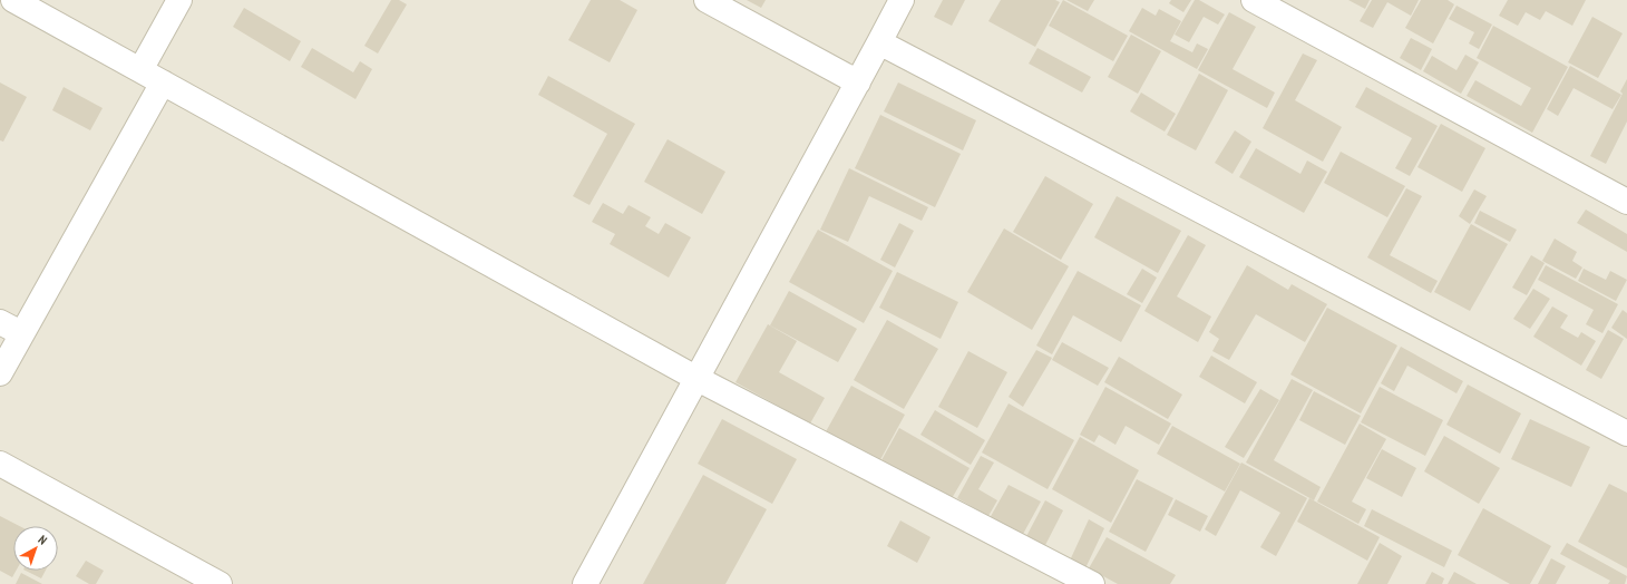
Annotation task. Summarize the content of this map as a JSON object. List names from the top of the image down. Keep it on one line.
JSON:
{"north":"top right"}
